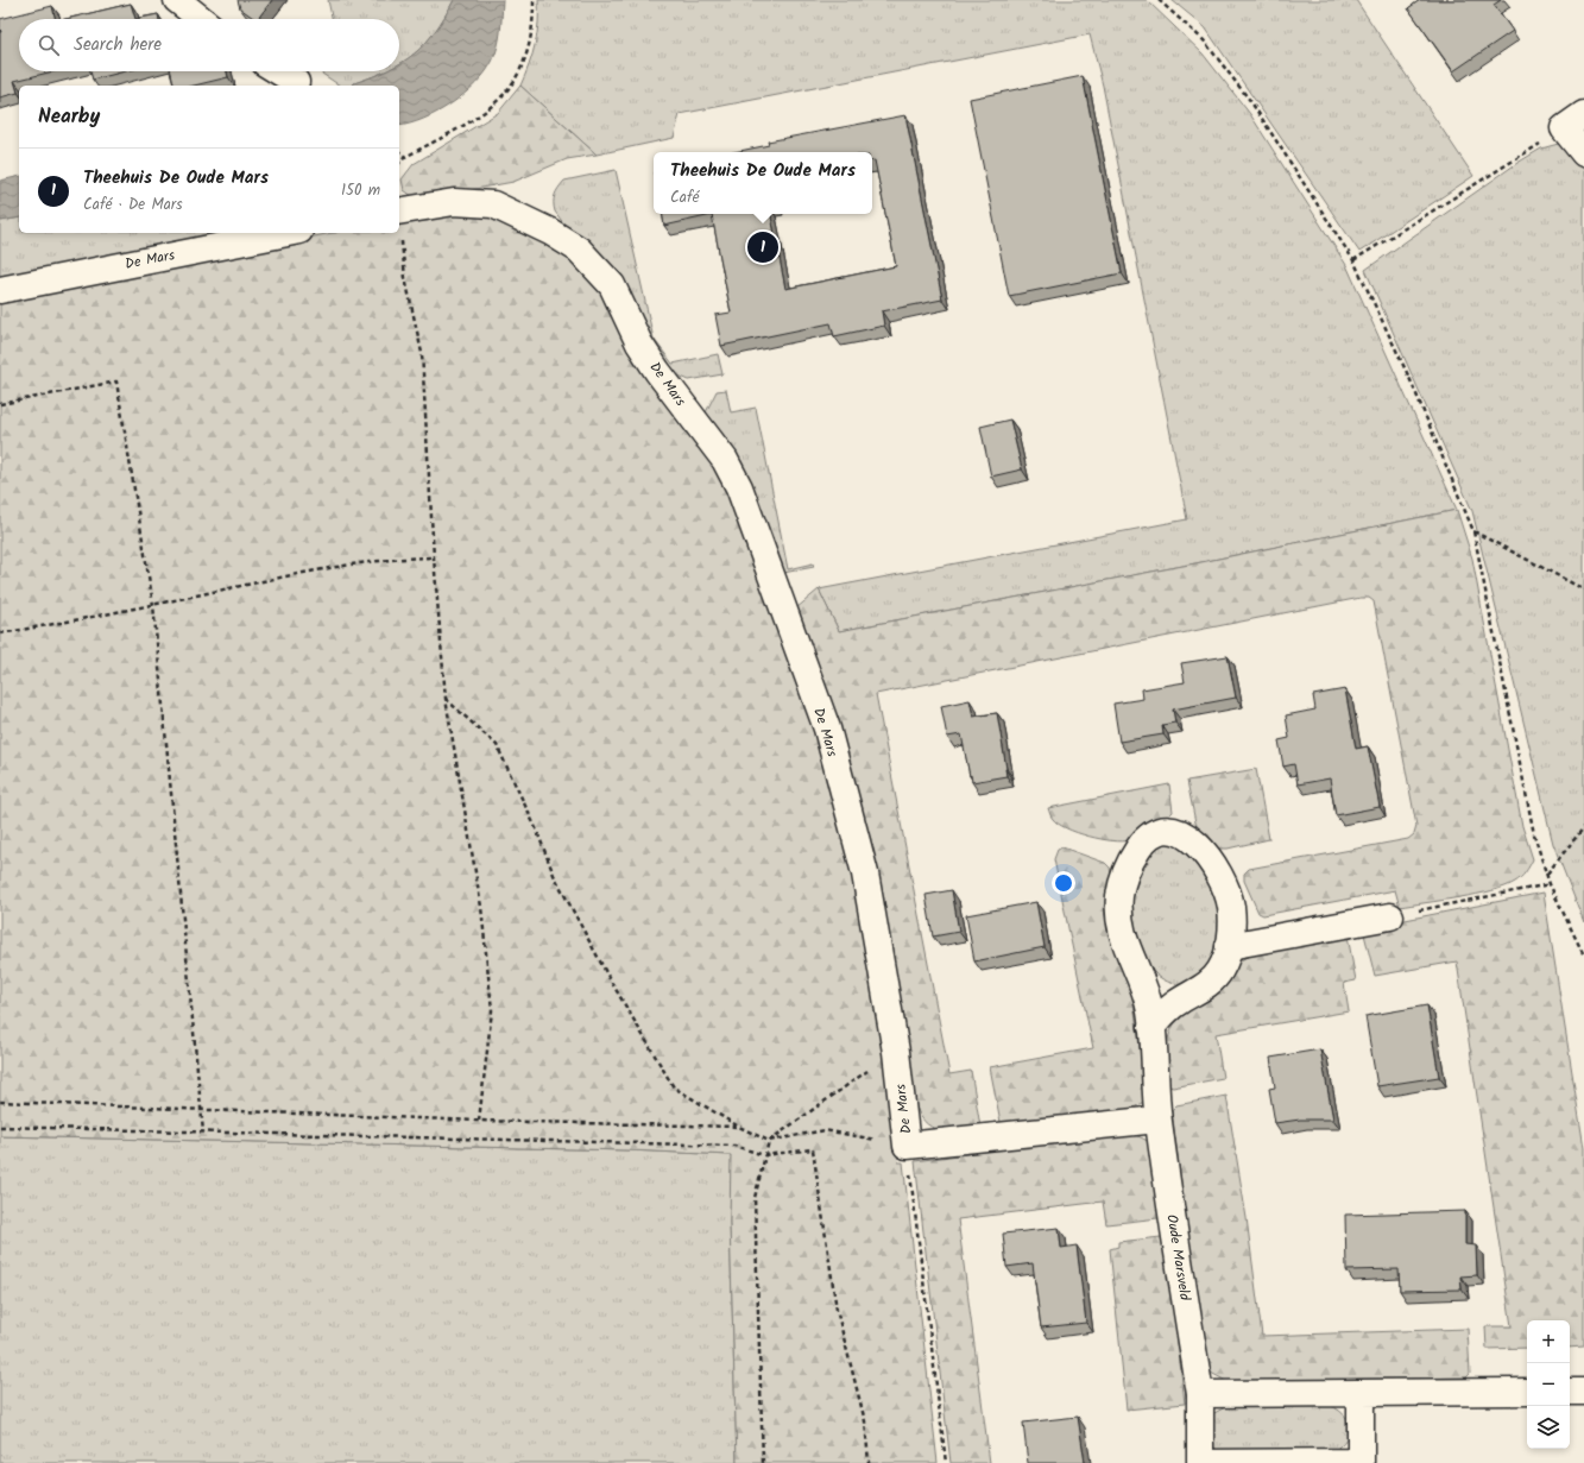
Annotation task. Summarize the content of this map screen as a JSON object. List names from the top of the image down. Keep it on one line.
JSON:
{"streets":{"street":["De Mars","Oude Marsveld"]},"page":{"search":"Search here","heading":"Nearby","list":[{"mark":"1","name":"Theehuis De Oude Mars","note":"Café · De Mars","value":"150 m"}],"popup":["Theehuis De Oude Mars","Café"],"pins":"1","map_buttons":["+","−"]}}
